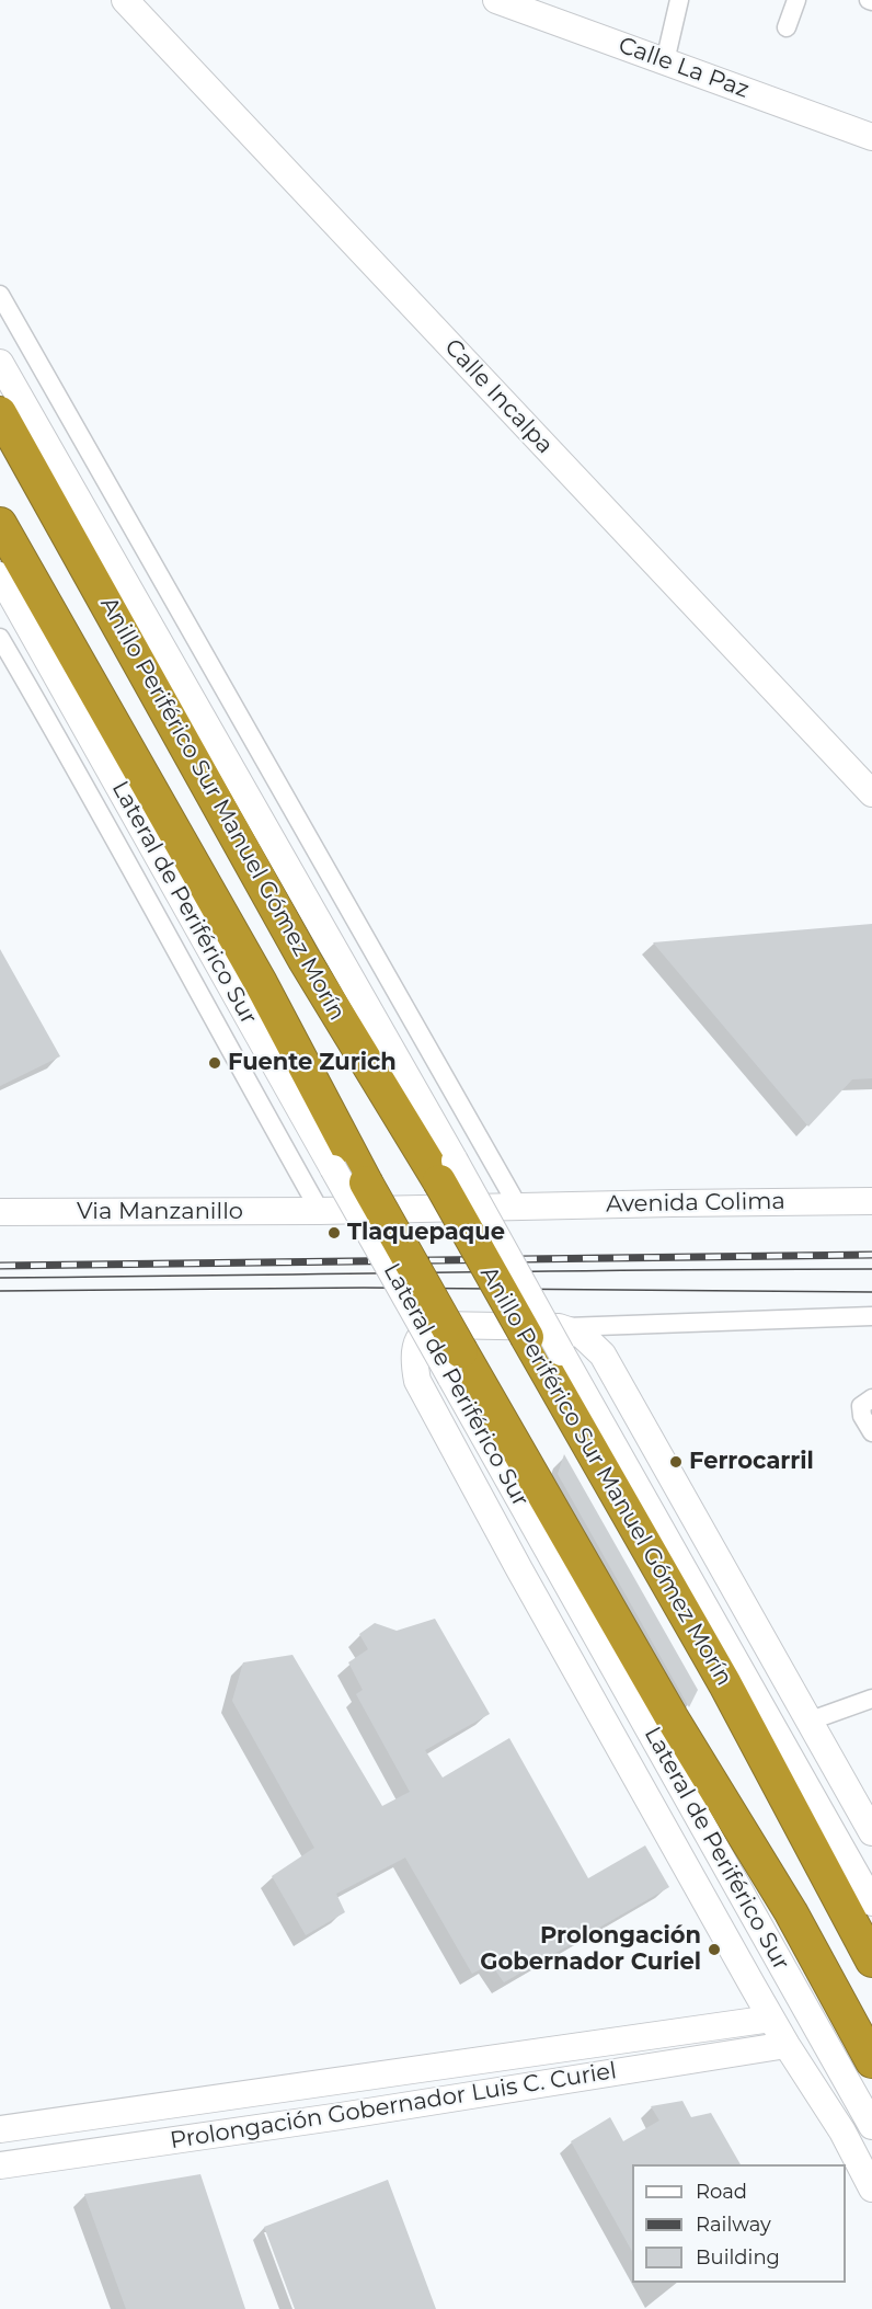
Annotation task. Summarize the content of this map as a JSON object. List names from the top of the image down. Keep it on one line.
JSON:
{"streets":{"highway":["Anillo Periférico Sur Manuel Gómez Morín"],"street":["Calle La Paz","Calle Incalpa","Lateral de Periférico Sur","Avenida Colima","Via Manzanillo","Prolongación Gobernador Luis C. Curiel"]},"crossings":[["Avenida Colima","Via Manzanillo"]],"places":["Fuente Zurich","Tlaquepaque","Ferrocarril","Prolongación Gobernador Curiel"],"legend":["Road","Railway","Building"]}
